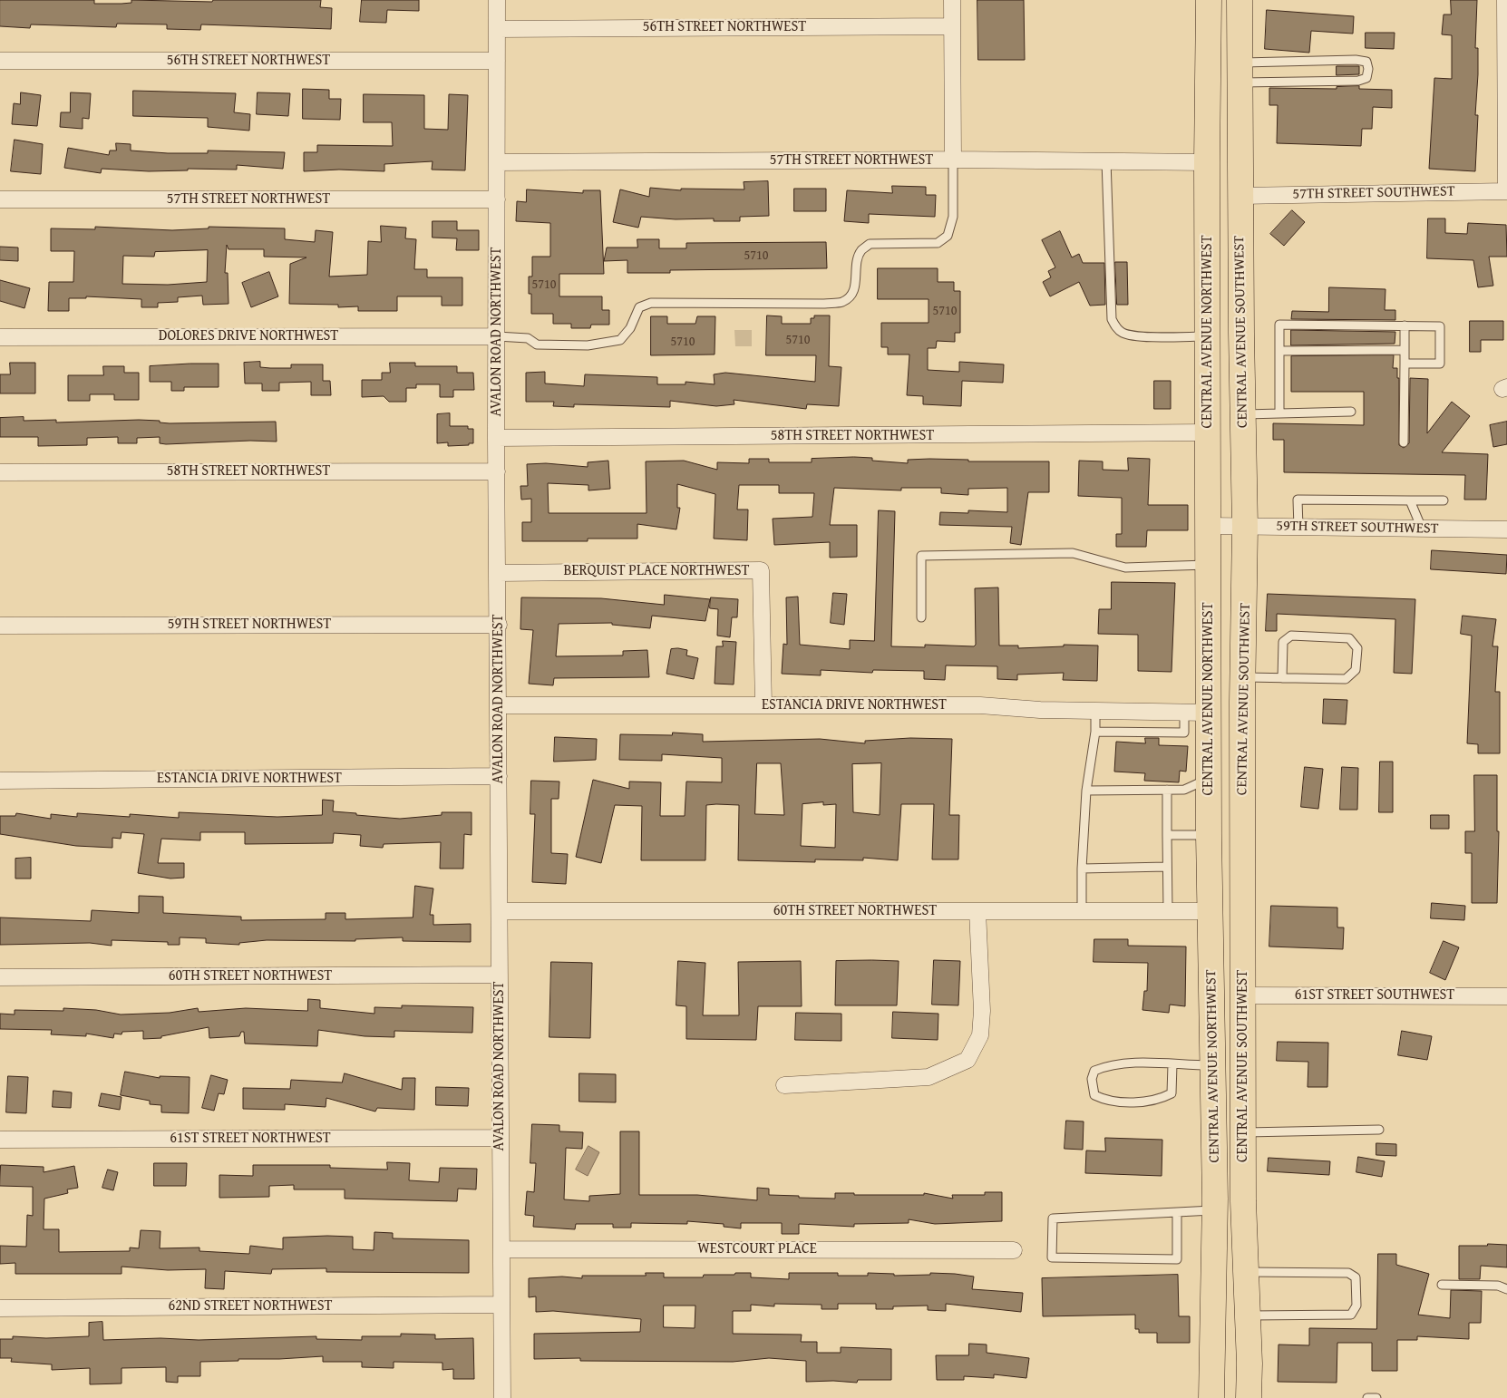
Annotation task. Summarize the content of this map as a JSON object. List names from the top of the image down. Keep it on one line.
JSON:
{"streets":{"main road":["CENTRAL AVENUE NORTHWEST","CENTRAL AVENUE SOUTHWEST"],"street":["56TH STREET NORTHWEST","57TH STREET NORTHWEST","57TH STREET SOUTHWEST","AVALON ROAD NORTHWEST","DOLORES DRIVE NORTHWEST","58TH STREET NORTHWEST","59TH STREET SOUTHWEST","BERQUIST PLACE NORTHWEST","59TH STREET NORTHWEST","ESTANCIA DRIVE NORTHWEST","60TH STREET NORTHWEST","61ST STREET SOUTHWEST","61ST STREET NORTHWEST","WESTCOURT PLACE","62ND STREET NORTHWEST"]},"crossings":[["56TH STREET NORTHWEST","AVALON ROAD NORTHWEST"],["57TH STREET NORTHWEST","AVALON ROAD NORTHWEST"],["57TH STREET NORTHWEST","CENTRAL AVENUE NORTHWEST"],["57TH STREET SOUTHWEST","CENTRAL AVENUE SOUTHWEST"],["AVALON ROAD NORTHWEST","DOLORES DRIVE NORTHWEST"],["AVALON ROAD NORTHWEST","58TH STREET NORTHWEST"],["AVALON ROAD NORTHWEST","BERQUIST PLACE NORTHWEST"],["AVALON ROAD NORTHWEST","59TH STREET NORTHWEST"],["AVALON ROAD NORTHWEST","ESTANCIA DRIVE NORTHWEST"],["AVALON ROAD NORTHWEST","60TH STREET NORTHWEST"],["AVALON ROAD NORTHWEST","61ST STREET NORTHWEST"],["AVALON ROAD NORTHWEST","WESTCOURT PLACE"],["AVALON ROAD NORTHWEST","62ND STREET NORTHWEST"],["CENTRAL AVENUE NORTHWEST","58TH STREET NORTHWEST"],["CENTRAL AVENUE NORTHWEST","59TH STREET SOUTHWEST"],["CENTRAL AVENUE NORTHWEST","ESTANCIA DRIVE NORTHWEST"],["CENTRAL AVENUE NORTHWEST","60TH STREET NORTHWEST"],["CENTRAL AVENUE SOUTHWEST","59TH STREET SOUTHWEST"],["CENTRAL AVENUE SOUTHWEST","61ST STREET SOUTHWEST"],["BERQUIST PLACE NORTHWEST","ESTANCIA DRIVE NORTHWEST"]],"house_numbers":["5710","5710","5710","5710","5710"]}
